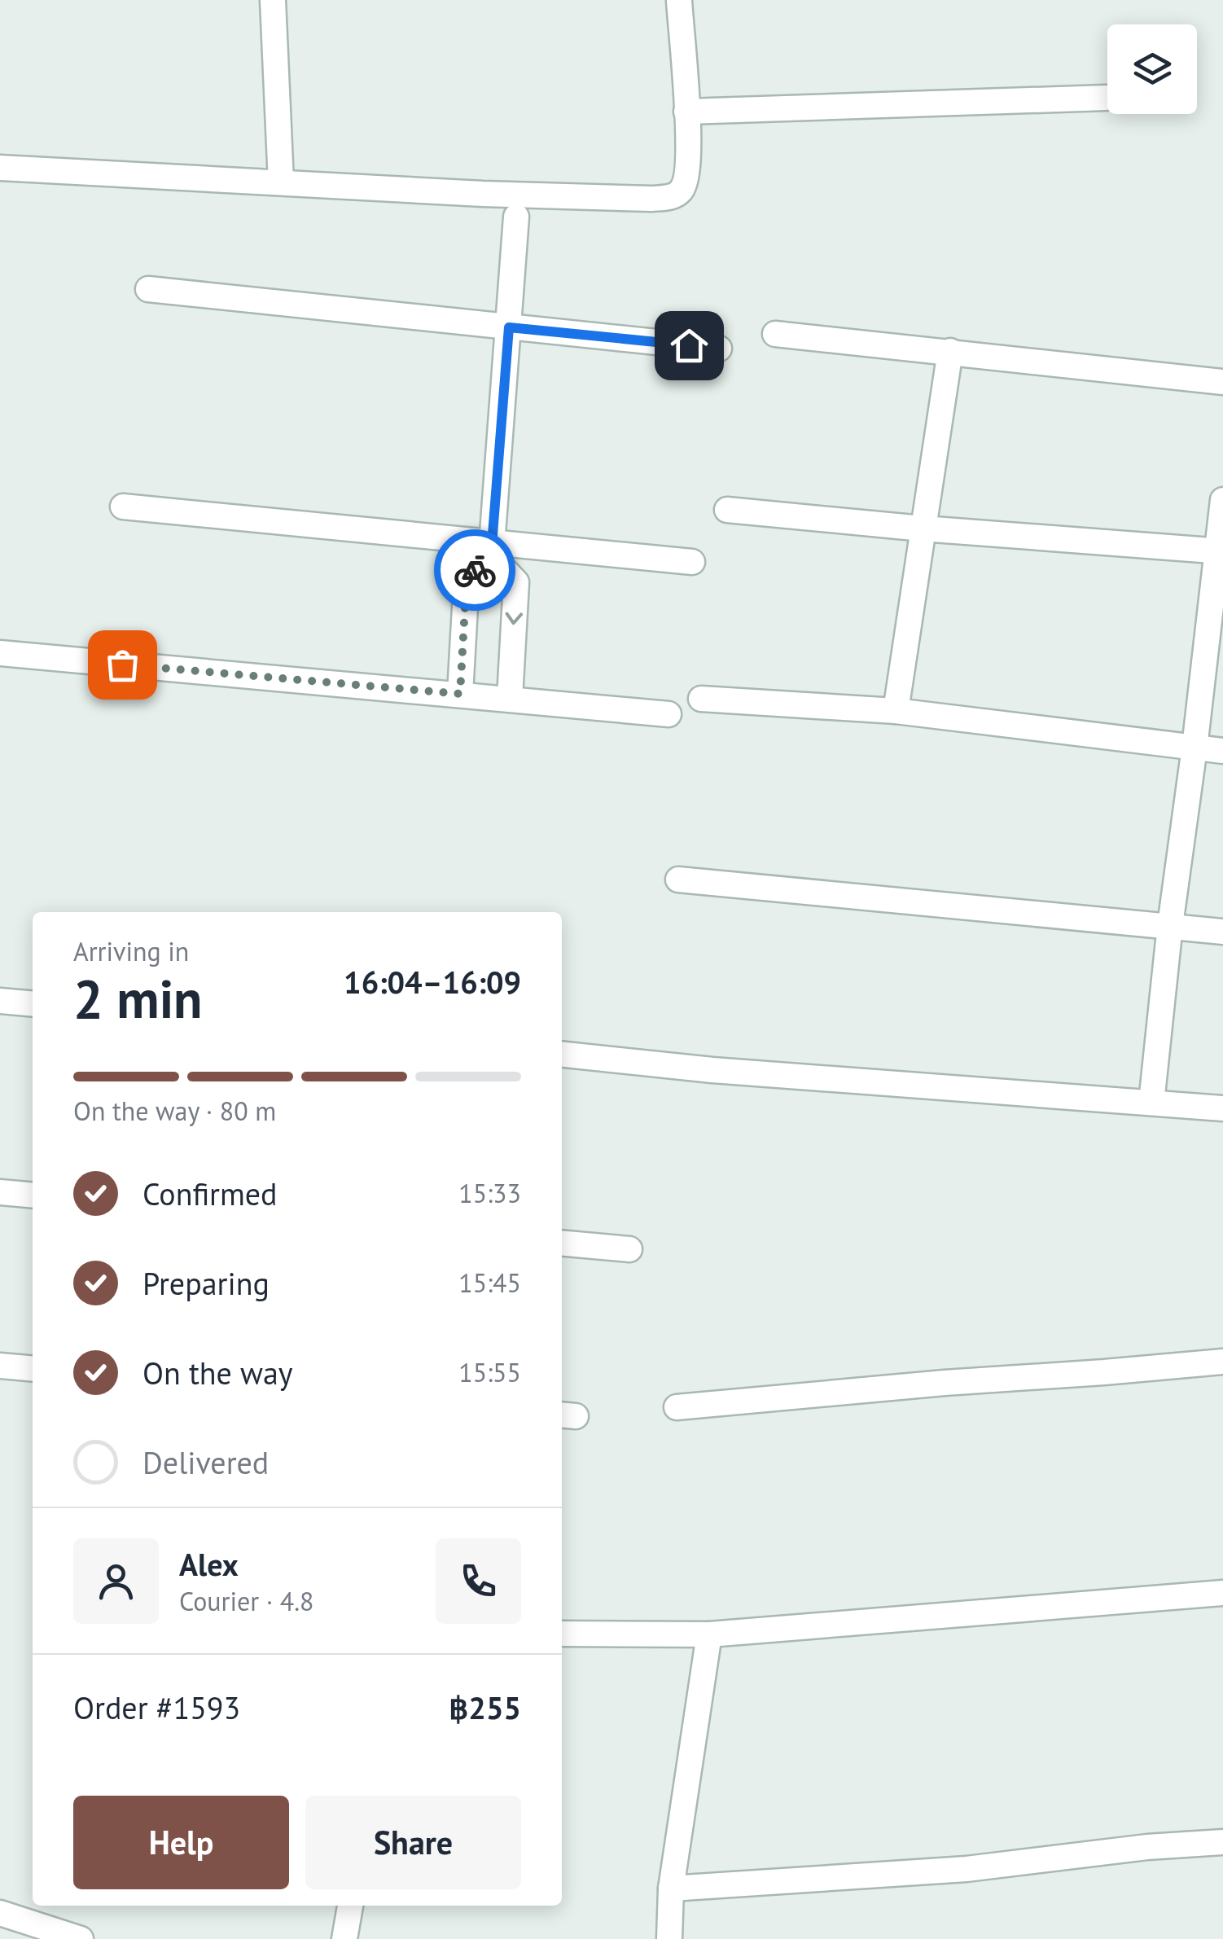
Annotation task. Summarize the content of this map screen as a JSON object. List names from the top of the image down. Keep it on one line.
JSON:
{"page":{"heading":["2 min","Arriving in","16:04–16:09"],"panel":["Alex","Courier · 4.8","Order #1593","฿255"],"bar":"On the way · 80 m","list":[["Confirmed","15:33"],["Preparing","15:45"],["On the way","15:55"],"Delivered"],"buttons":["Help","Share"]}}
